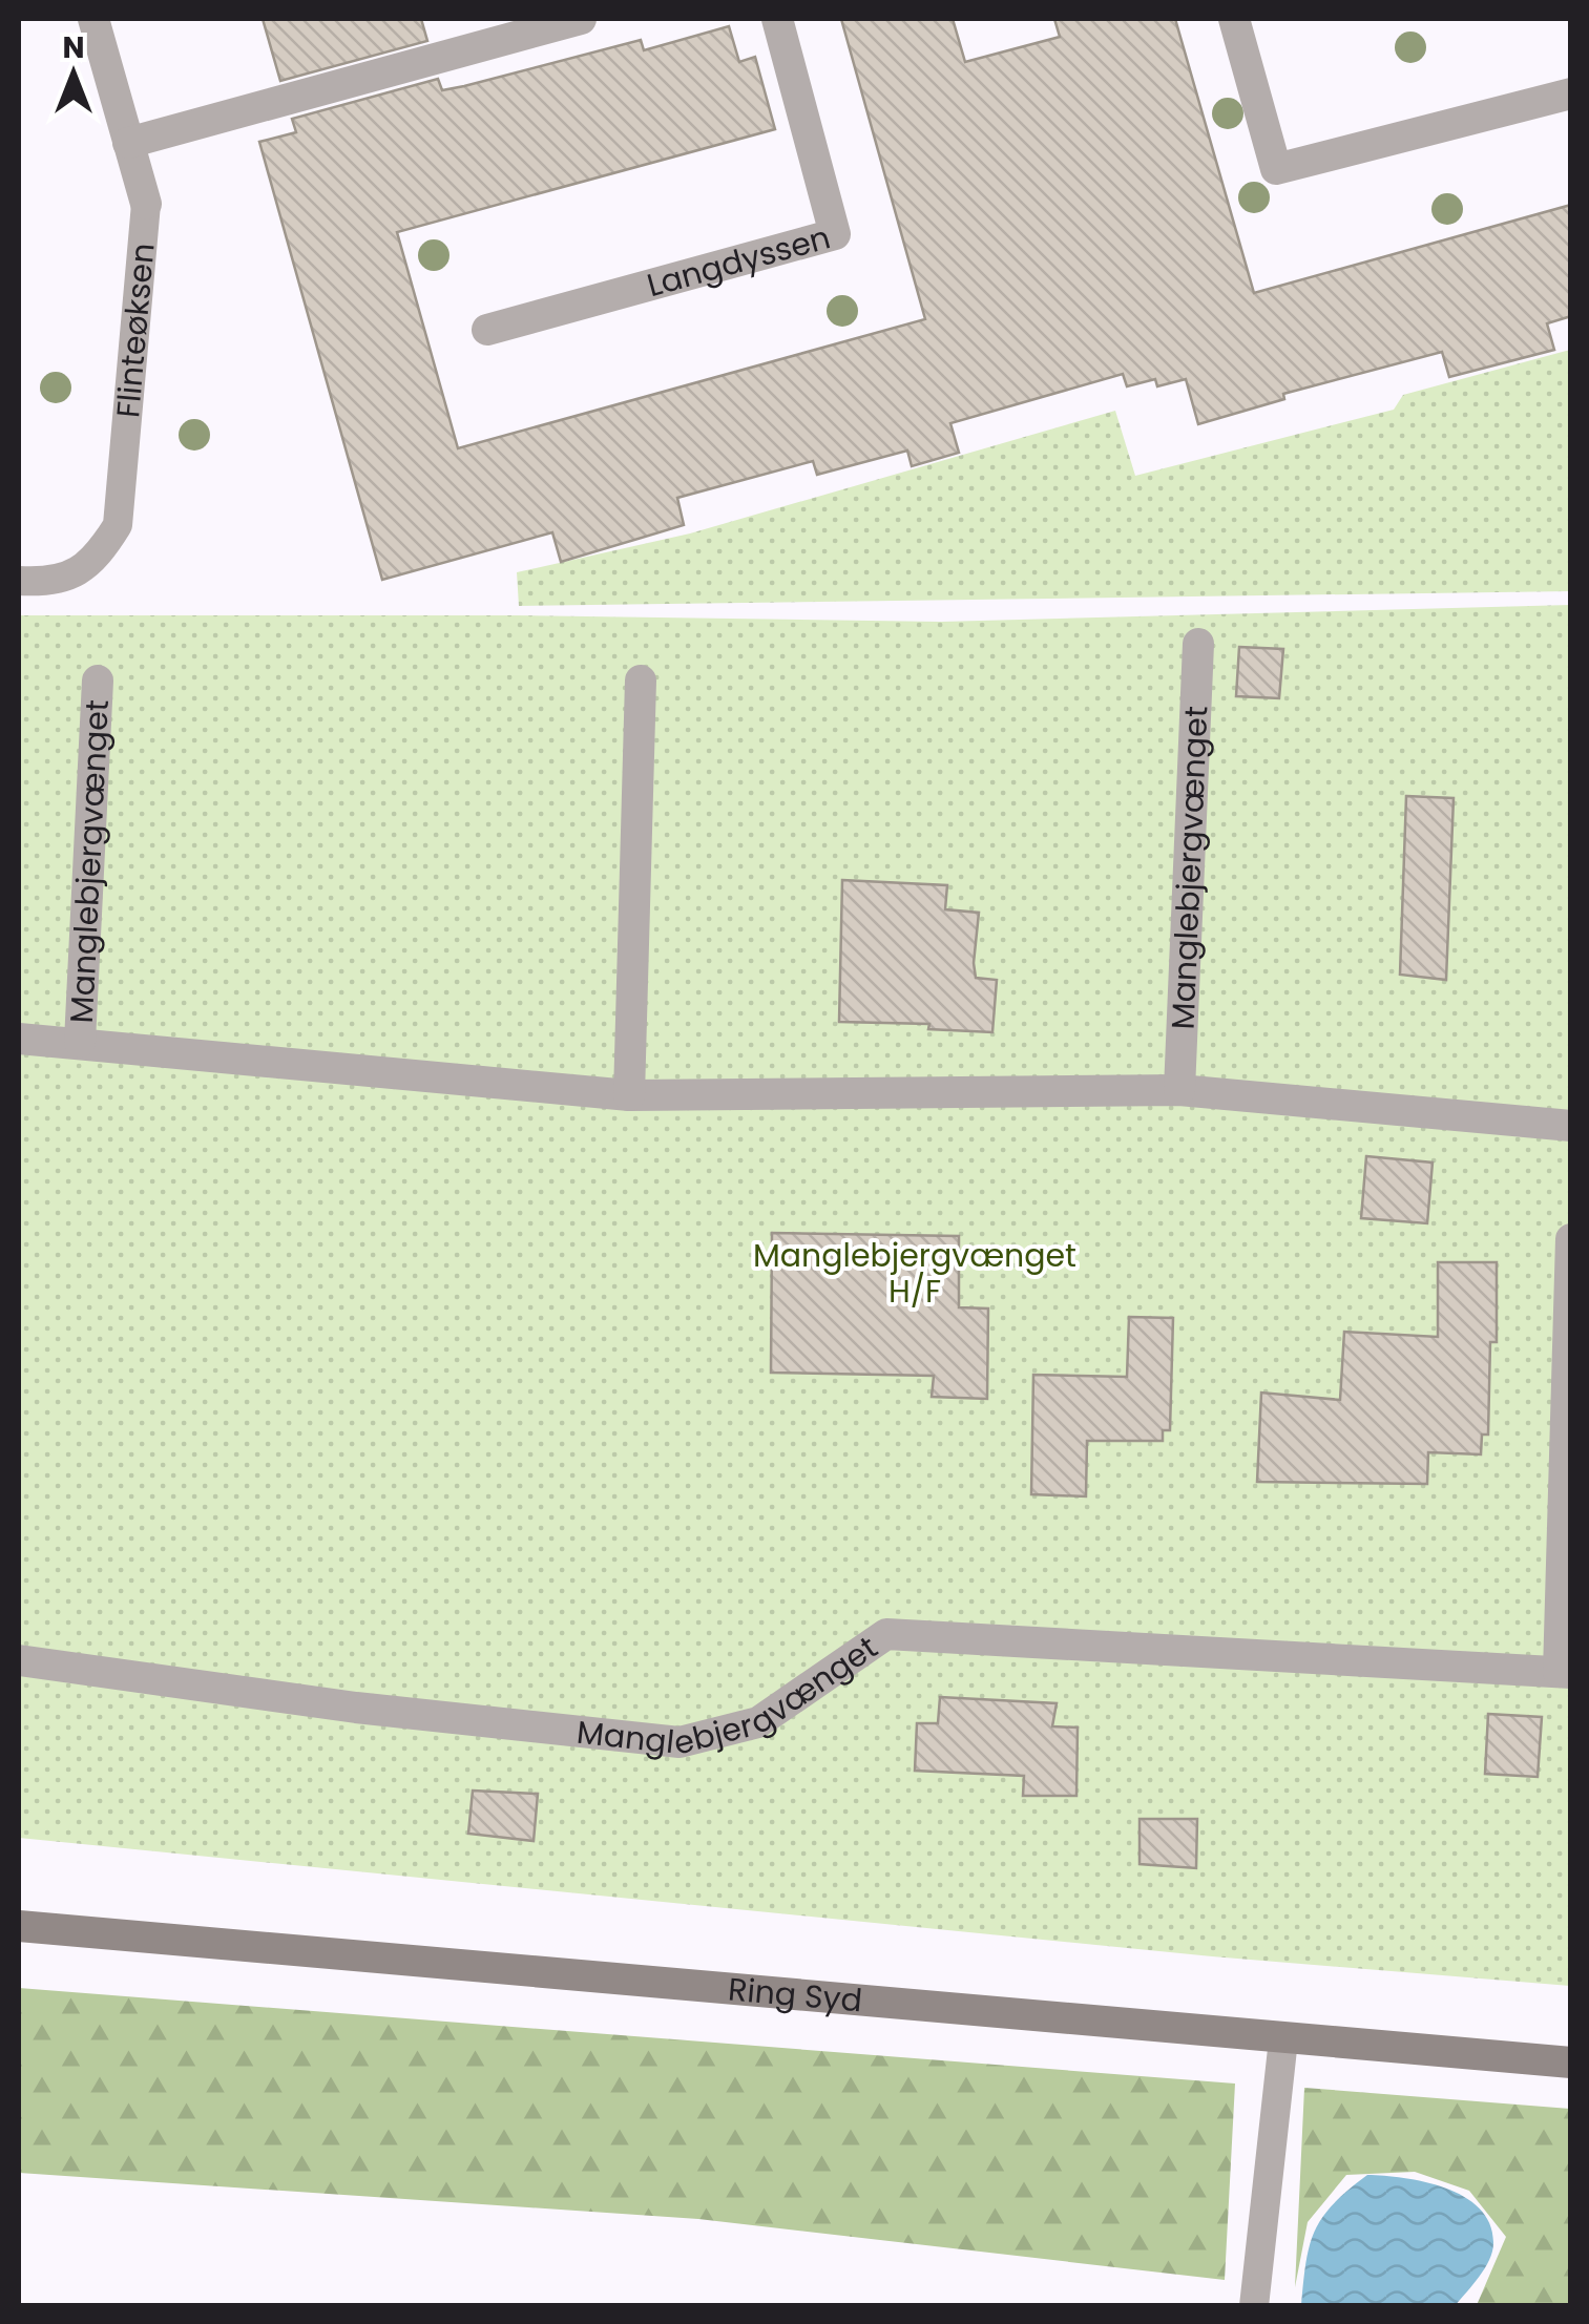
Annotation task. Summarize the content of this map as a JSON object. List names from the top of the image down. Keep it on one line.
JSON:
{"streets":{"main road":["Ring Syd"],"street":["Langdyssen","Flinteøksen","Manglebjergvænget"]},"parks":["Manglebjergvænget H/F"],"north":"top"}
